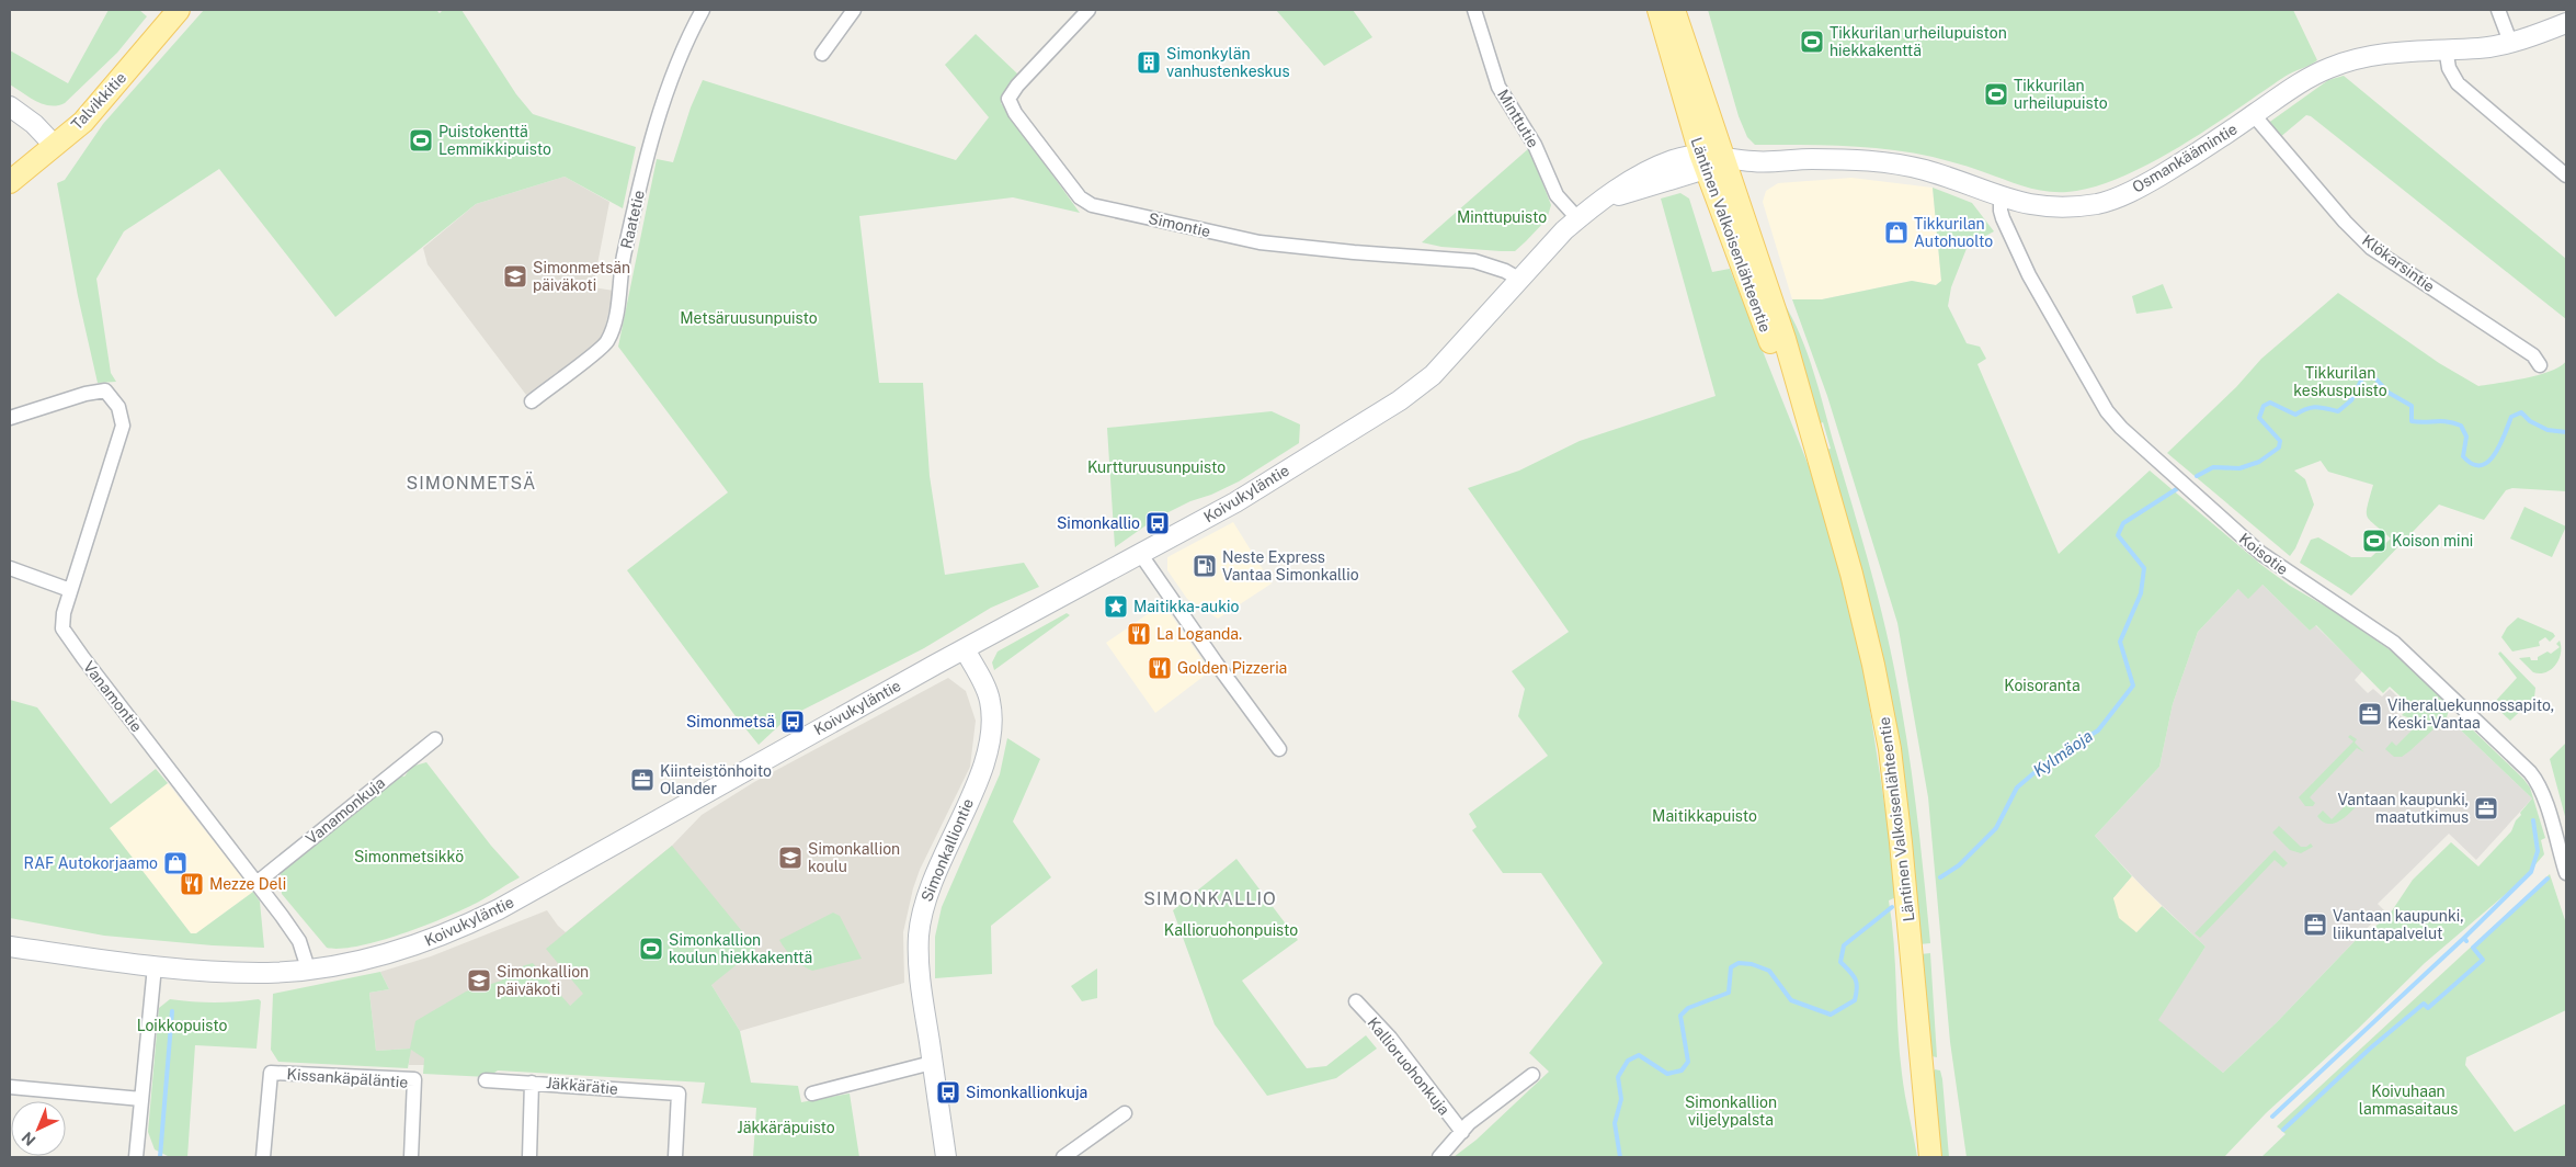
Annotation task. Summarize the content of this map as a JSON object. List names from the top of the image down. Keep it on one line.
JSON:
{"streets":{"main road":["Talvikkitie","Osmankäämintie","Läntinen Valkoisenlähteentie","Koivukyläntie","Simonkalliontie"],"street":["Minttutie","Raatetie","Simontie","Klökarsintie","Koisotie","Vanamontie","Vanamonkuja","Kallioruohonkuja","Kissankäpäläntie","Jäkkärätie"]},"crossings":[["Minttutie","Koivukyläntie"],["Osmankäämintie","Läntinen Valkoisenlähteentie"],["Osmankäämintie","Klökarsintie"],["Osmankäämintie","Koivukyläntie"],["Osmankäämintie","Koisotie"],["Simontie","Koivukyläntie"],["Läntinen Valkoisenlähteentie","Koivukyläntie"],["Koivukyläntie","Vanamontie"],["Koivukyläntie","Simonkalliontie"],["Vanamontie","Vanamonkuja"]],"districts":["SIMONMETSÄ","SIMONKALLIO"],"water":["Kylmäoja"],"parks":["Minttupuisto","Metsäruusunpuisto","Tikkurilan keskuspuisto","Kurtturuusunpuisto","Koisoranta","Maitikkapuisto","Simonmetsikkö","Kallioruohonpuisto","Loikkopuisto","Koivuhaan lammasaitaus","Simonkallion viljelypalsta","Jäkkäräpuisto"],"places":{"sports":["Tikkurilan urheilupuiston hiekkakenttä","Tikkurilan urheilupuisto","Puistokenttä Lemmikkipuisto","Koison mini","Simonkallion koulun hiekkakenttä"],"building":["Simonkylän vanhustenkeskus"],"shop":["Tikkurilan Autohuolto","RAF Autokorjaamo"],"school or university":["Simonmetsän päiväkoti","Simonkallion koulu","Simonkallion päiväkoti"],"bus stop":["Simonkallio","Simonmetsä","Simonkallionkuja"],"fuel station":["Neste Express Vantaa Simonkallio"],"place":["Maitikka-aukio"],"restaurant":["La Loganda.","Golden Pizzeria","Mezze Deli"],"office":["Viheraluekunnossapito, Keski-Vantaa","Kiinteistönhoito Olander","Vantaan kaupunki, maatutkimus","Vantaan kaupunki, liikuntapalvelut"]},"north":"bottom left"}
